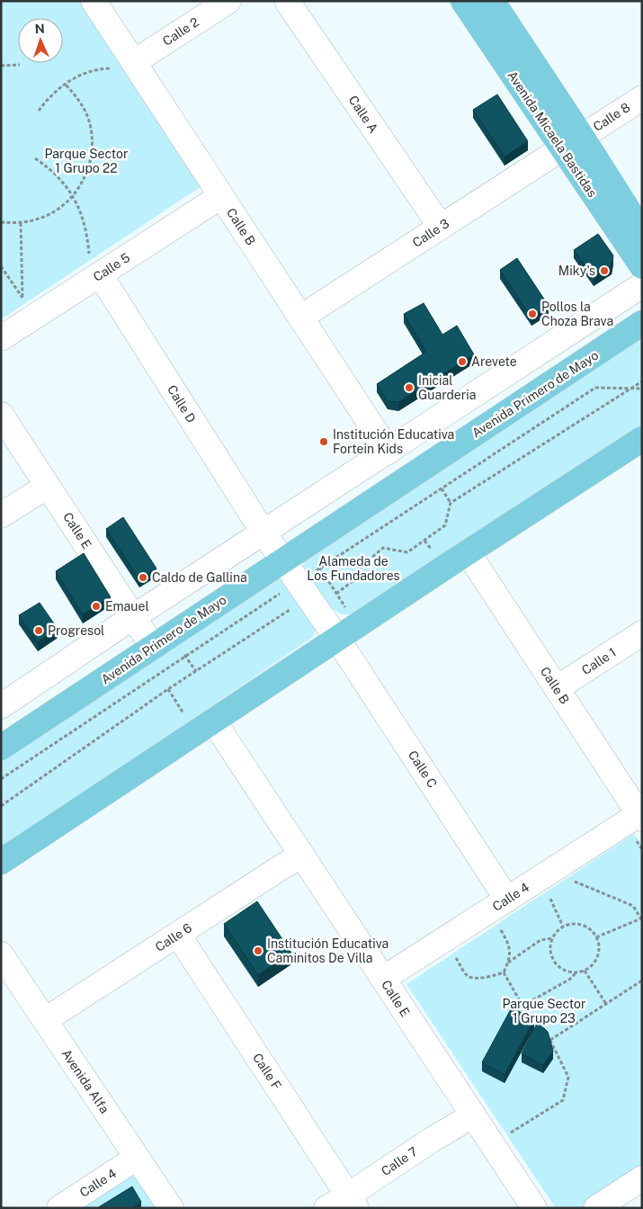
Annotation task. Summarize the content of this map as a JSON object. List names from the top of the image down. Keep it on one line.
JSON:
{"streets":{"main road":["Avenida Micaela Bastidas","Avenida Primero de Mayo"],"street":["Calle 2","Calle A","Calle 8","Calle B","Calle 3","Calle 5","Calle D","Calle E","Calle 1","Calle C","Calle 4","Calle 6","Calle F","Avenida Alfa","Calle 7"]},"crossings":[["Calle 2","Calle B"],["Calle A","Calle 3"],["Calle 8","Avenida Micaela Bastidas"],["Calle 8","Calle 3"],["Avenida Micaela Bastidas","Calle 3"],["Calle B","Calle 3"],["Calle B","Calle 5"],["Calle B","Calle 1"],["Calle B","Calle 4"],["Calle 5","Calle D"],["Avenida Primero de Mayo","Calle D"],["Avenida Primero de Mayo","Calle E"],["Avenida Primero de Mayo","Calle C"],["Calle D","Calle C"],["Calle E","Calle 4"],["Calle E","Calle 6"],["Calle E","Calle 7"],["Calle C","Calle 4"],["Calle 4","Avenida Alfa"],["Calle 6","Calle F"],["Calle 6","Avenida Alfa"],["Calle F","Calle 7"]],"parks":["Parque Sector 1 Grupo 22","Alameda de Los Fundadores","Parque Sector 1 Grupo 23"],"places":["Miky's","Pollos la Choza Brava","Arevete","Inicial Guarderia","Institución Educativa Fortein Kids","Caldo de Gallina","Emauel","Progresol","Institución Educativa Caminitos De Villa"],"north":"top"}
